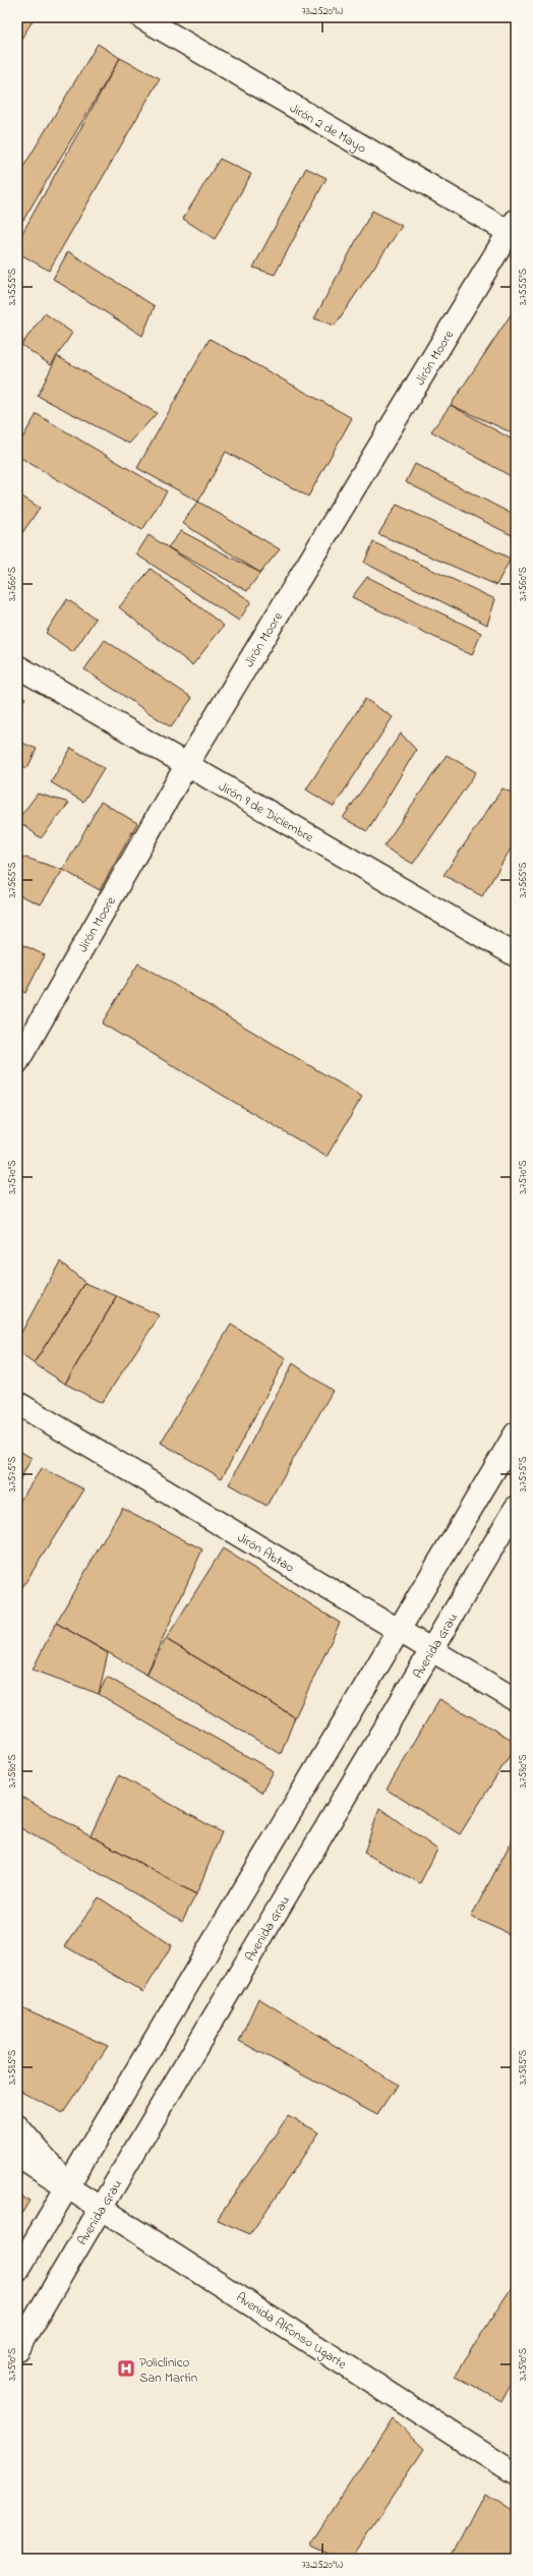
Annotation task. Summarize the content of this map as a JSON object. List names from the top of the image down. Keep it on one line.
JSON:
{"streets":{"main road":["Jirón 2 de Mayo","Jirón Moore","Jirón 9 de Diciembre","Jirón Abtao","Avenida Grau","Avenida Alfonso Ugarte"]},"crossings":[["Jirón 2 de Mayo","Jirón Moore"],["Jirón Moore","Jirón 9 de Diciembre"],["Jirón Abtao","Avenida Grau"],["Avenida Grau","Avenida Alfonso Ugarte"]],"places":{"hospital":["Policlínico San Martín"]},"coordinates":["73.2520°W","3.7555°S","3.7560°S","3.7565°S","3.7570°S","3.7575°S","3.7580°S","3.7585°S","3.7590°S"]}
